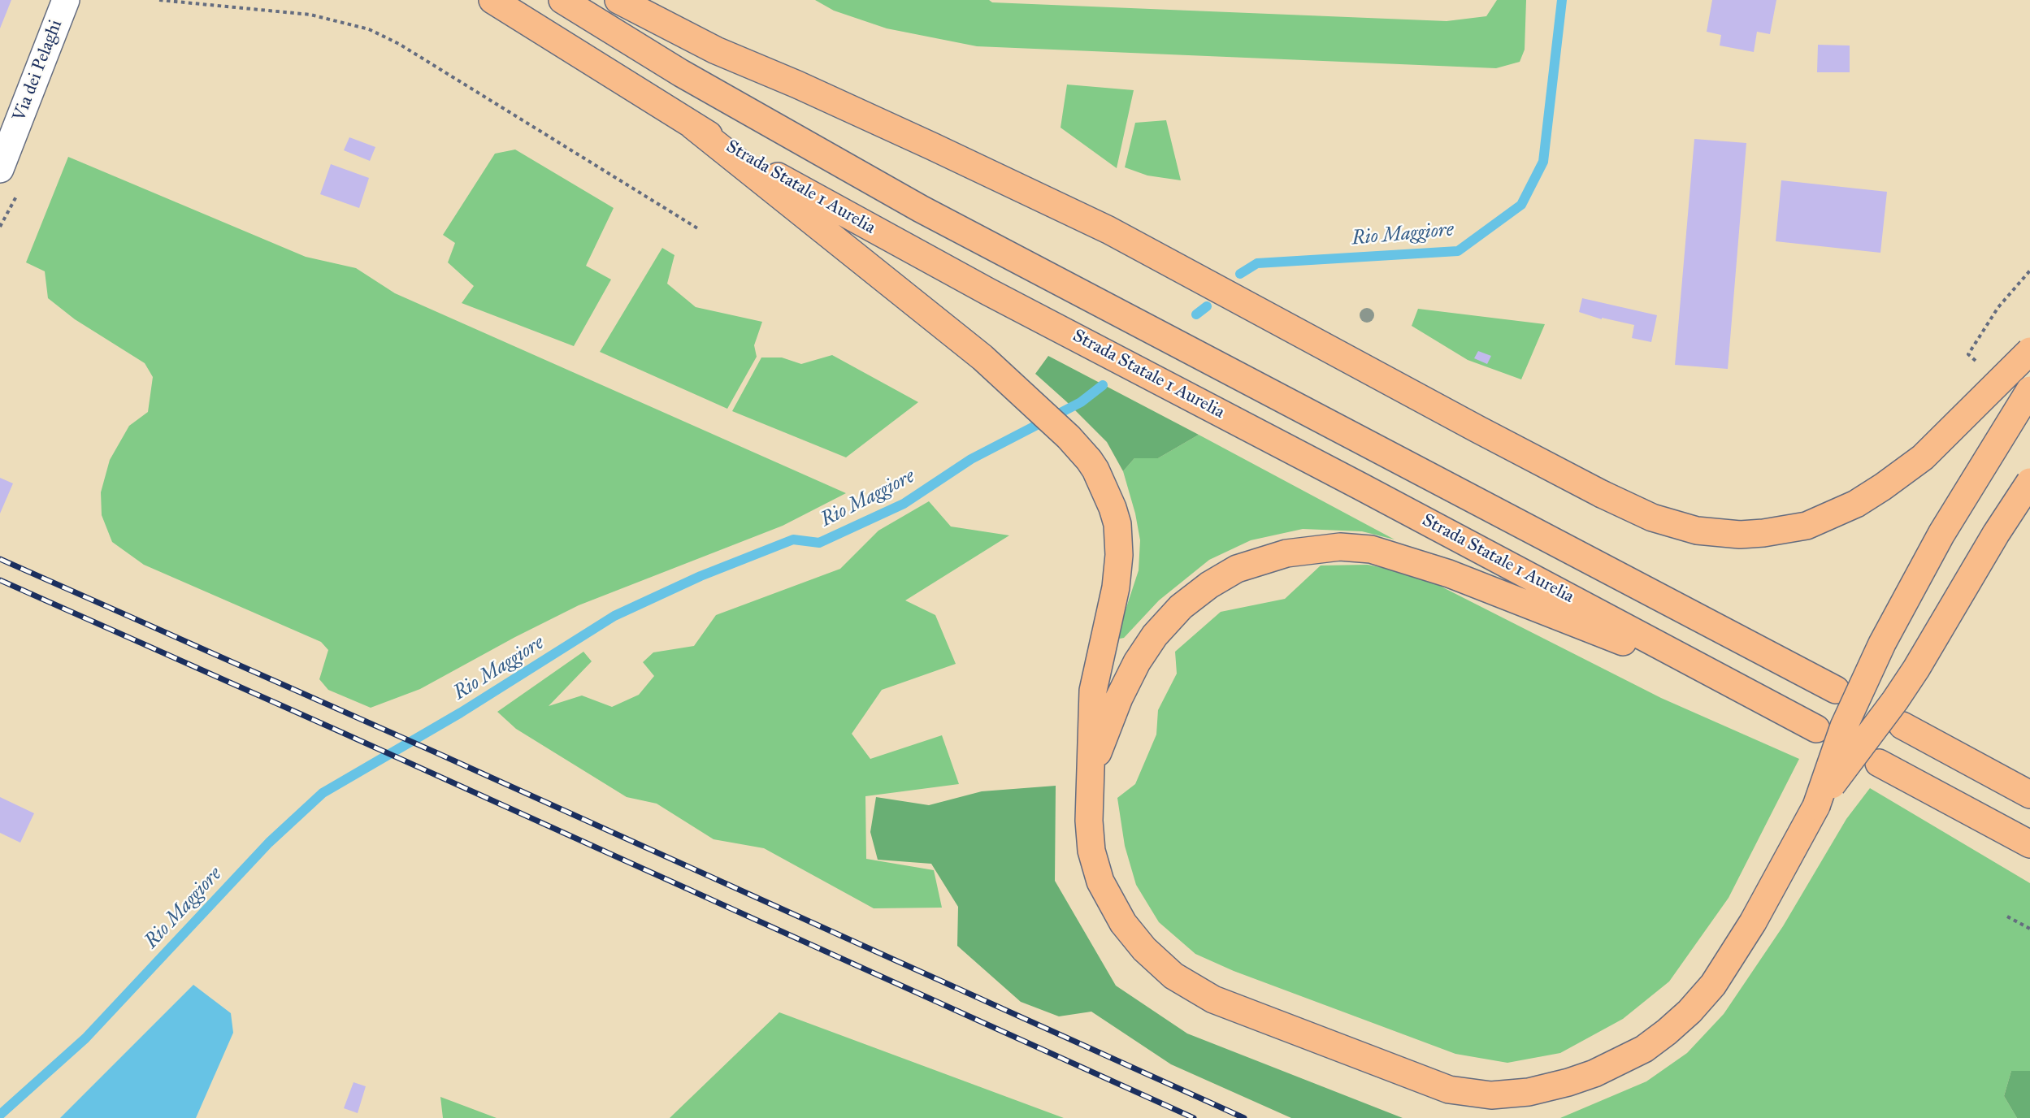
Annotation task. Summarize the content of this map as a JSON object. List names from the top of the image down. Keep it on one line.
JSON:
{"streets":{"highway":["Strada Statale 1 Aurelia"],"street":["Via dei Pelaghi"]},"water":["Rio Maggiore"]}
